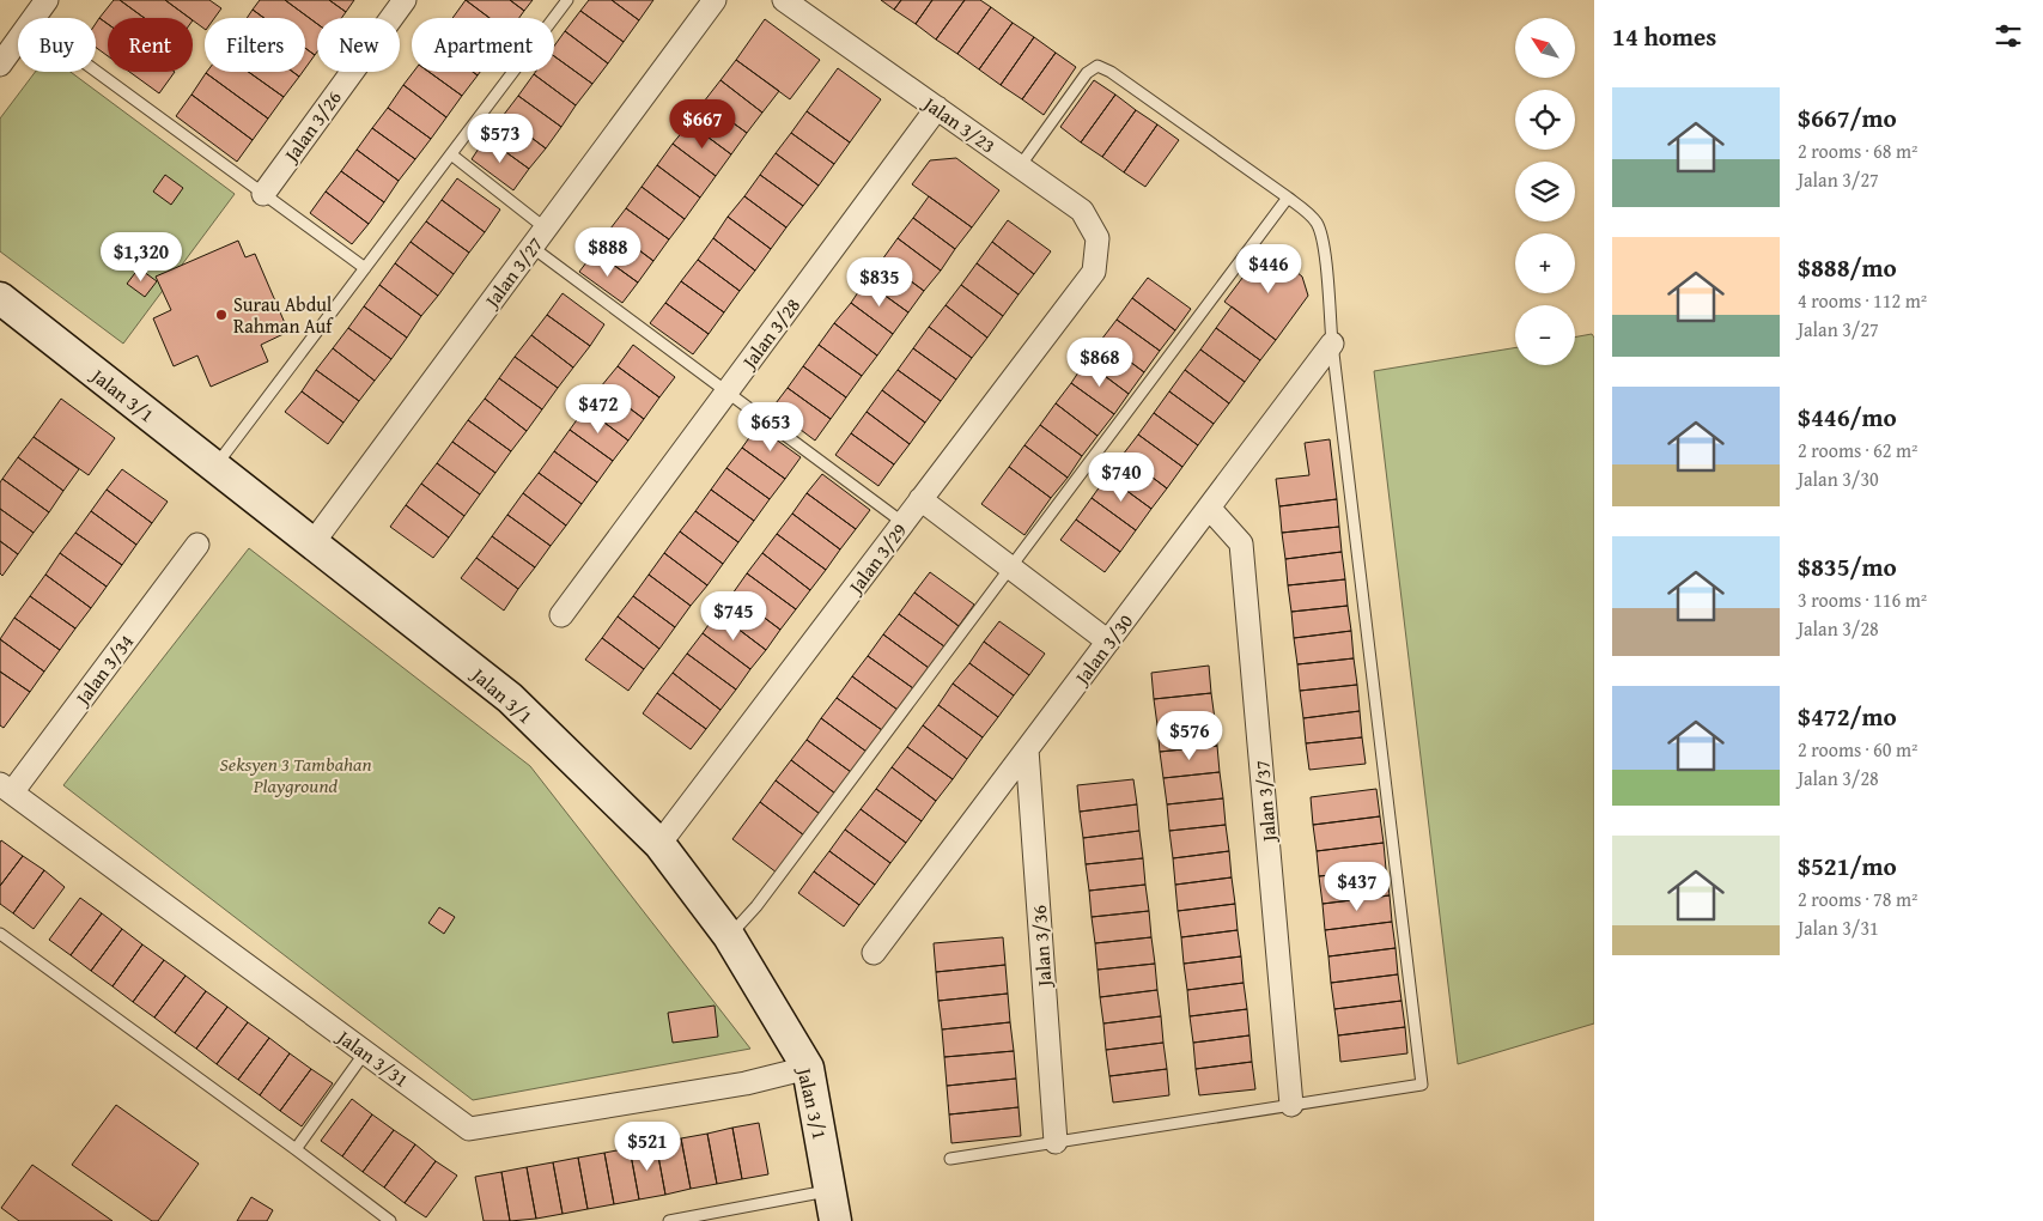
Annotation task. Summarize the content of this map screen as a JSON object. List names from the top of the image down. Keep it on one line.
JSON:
{"streets":{"street":["Jalan 3/23","Jalan 3/26","Jalan 3/27","Jalan 3/28","Jalan 3/1","Jalan 3/29","Jalan 3/30","Jalan 3/34","Jalan 3/37","Jalan 3/36","Jalan 3/31"]},"crossings":[["Jalan 3/23","Jalan 3/28"],["Jalan 3/23","Jalan 3/29"],["Jalan 3/27","Jalan 3/1"],["Jalan 3/1","Jalan 3/29"],["Jalan 3/1","Jalan 3/31"],["Jalan 3/30","Jalan 3/37"],["Jalan 3/30","Jalan 3/36"],["Jalan 3/34","Jalan 3/31"]],"parks":["Seksyen 3 Tambahan Playground"],"places":["Surau Abdul Rahman Auf"],"north":"top left","page":{"heading":"14 homes","map_buttons":["+","−"],"chip":["Buy","Rent","Filters","New","Apartment"],"list":[{"name":"$667/mo","note":"2 rooms · 68 m² · Jalan 3/27"},{"name":"$888/mo","note":"4 rooms · 112 m² · Jalan 3/27"},{"name":"$446/mo","note":"2 rooms · 62 m² · Jalan 3/30"},{"name":"$835/mo","note":"3 rooms · 116 m² · Jalan 3/28"},{"name":"$472/mo","note":"2 rooms · 60 m² · Jalan 3/28"},{"name":"$521/mo","note":"2 rooms · 78 m² · Jalan 3/31"}],"price":["$667","$573","$888","$1,320","$446","$835","$868","$472","$653","$740","$745","$576","$437","$521"]}}
